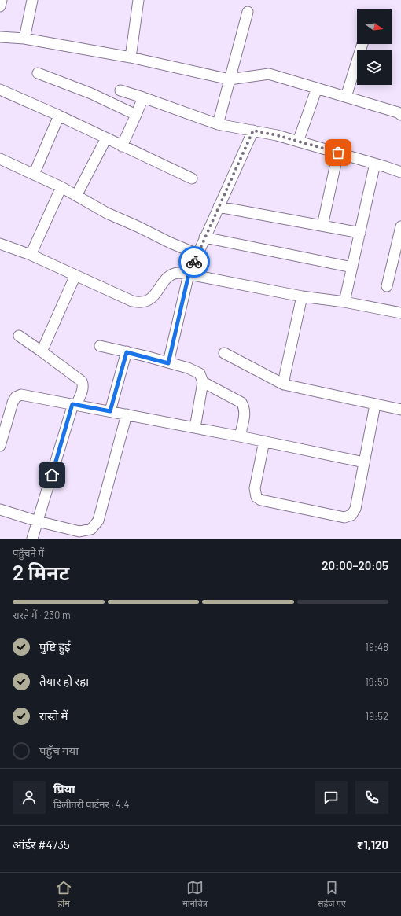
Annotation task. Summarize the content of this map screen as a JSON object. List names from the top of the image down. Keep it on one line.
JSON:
{"north":"right","page":{"heading":["2 मिनट","पहुँचने में","20:00–20:05"],"panel":["प्रिया","डिलीवरी पार्टनर · 4.4","ऑर्डर #4735","₹1,120"],"bar":"रास्ते में · 230 m","list":[["पुष्टि हुई","19:48"],["तैयार हो रहा","19:50"],["रास्ते में","19:52"],"पहुँच गया"],"tabs":["होम","मानचित्र","सहेजे गए"]}}
